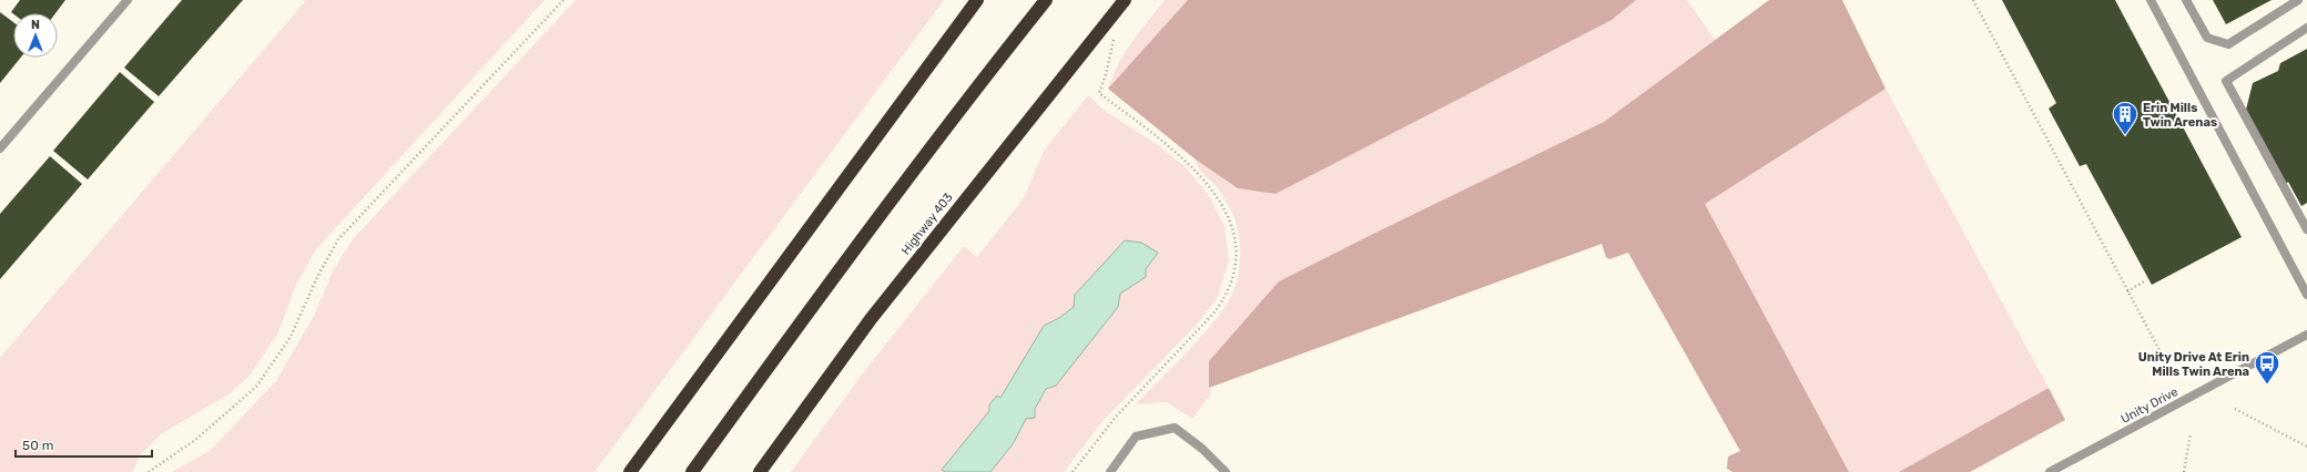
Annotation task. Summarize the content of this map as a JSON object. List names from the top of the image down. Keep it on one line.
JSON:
{"streets":{"highway":["Highway 403"],"street":["Unity Drive"]},"places":{"building":["Erin Mills Twin Arenas"],"bus stop":["Unity Drive At Erin Mills Twin Arena"]},"scale_bar":"50 m","north":"top"}
